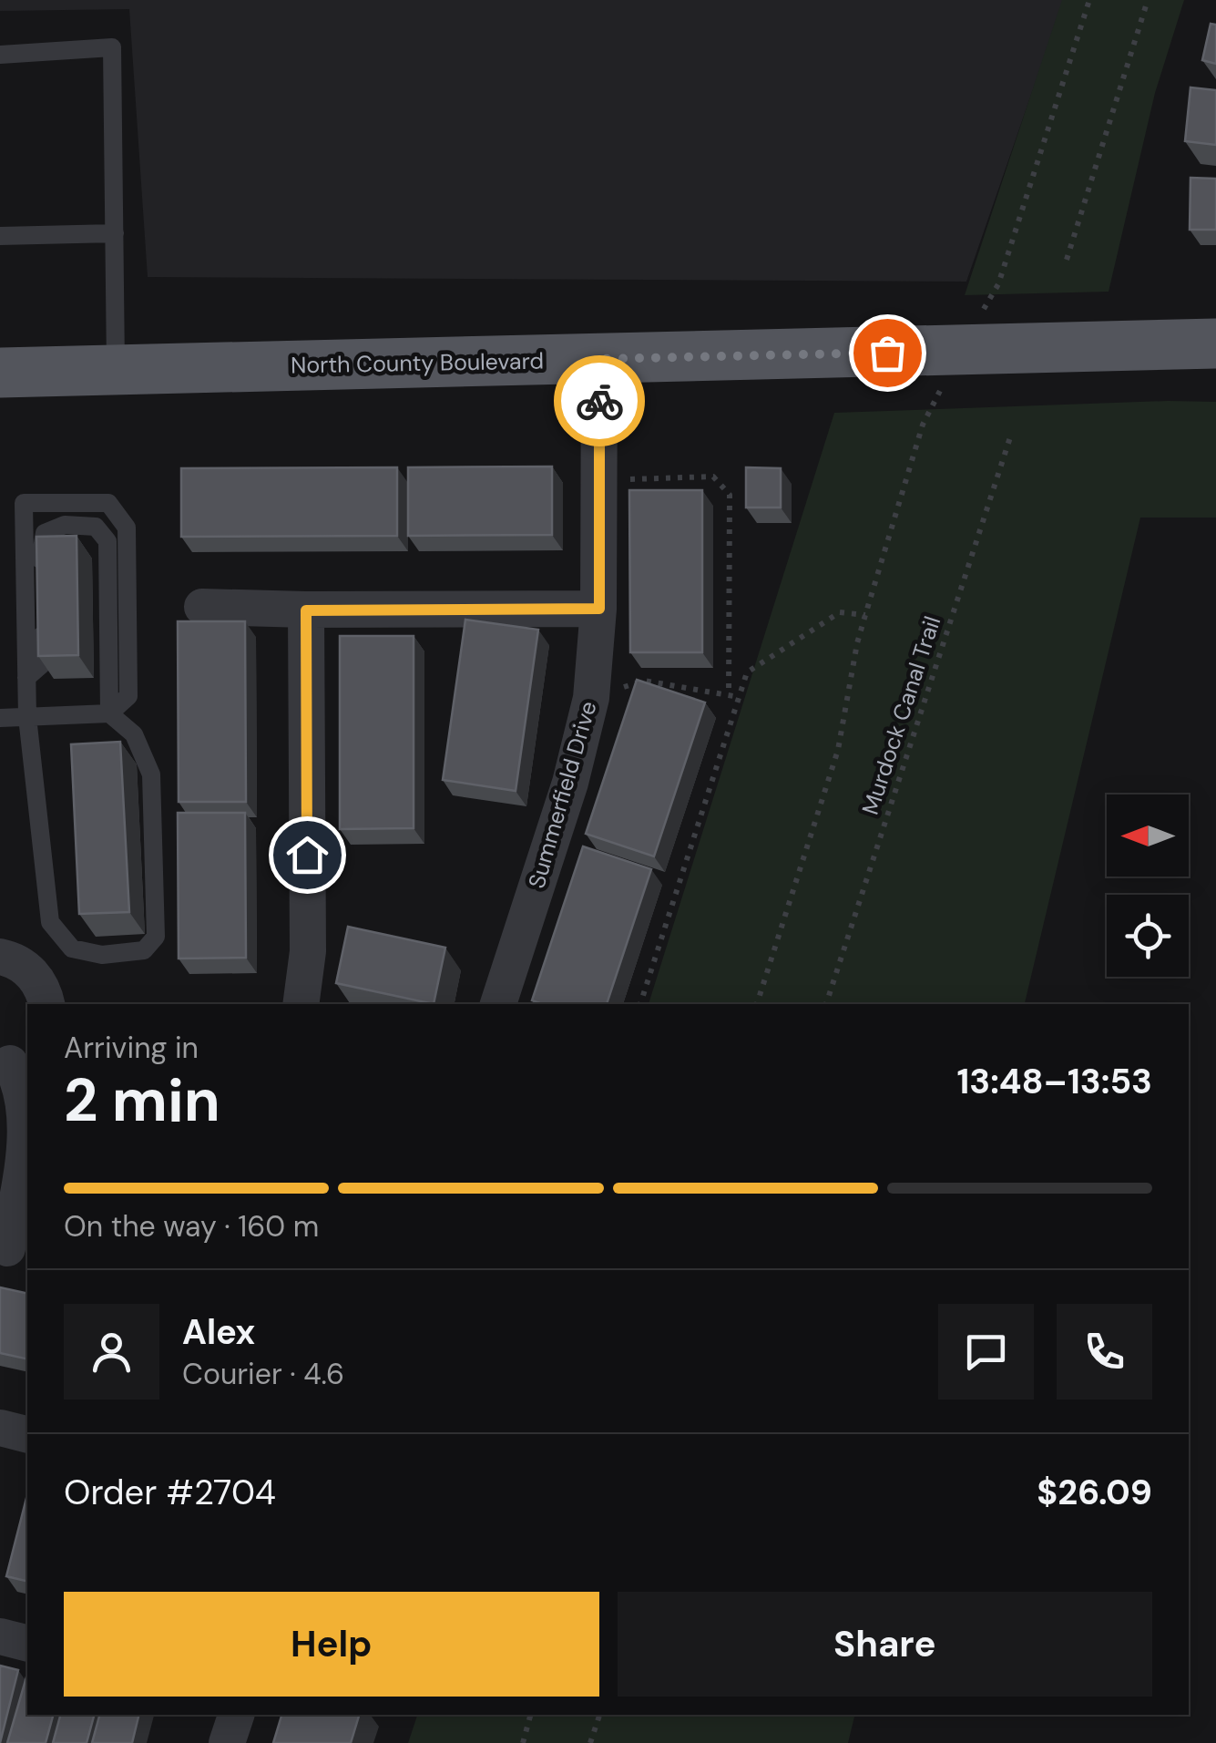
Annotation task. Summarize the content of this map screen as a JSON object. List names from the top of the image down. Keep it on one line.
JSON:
{"streets":{"main road":["North County Boulevard"],"street":["Summerfield Drive"],"path":["Murdock Canal Trail"]},"crossings":[["North County Boulevard","Summerfield Drive"]],"north":"left","page":{"heading":["2 min","Arriving in","13:48–13:53"],"panel":["Alex","Courier · 4.6","Order #2704","$26.09"],"bar":"On the way · 160 m","buttons":["Help","Share"]}}
